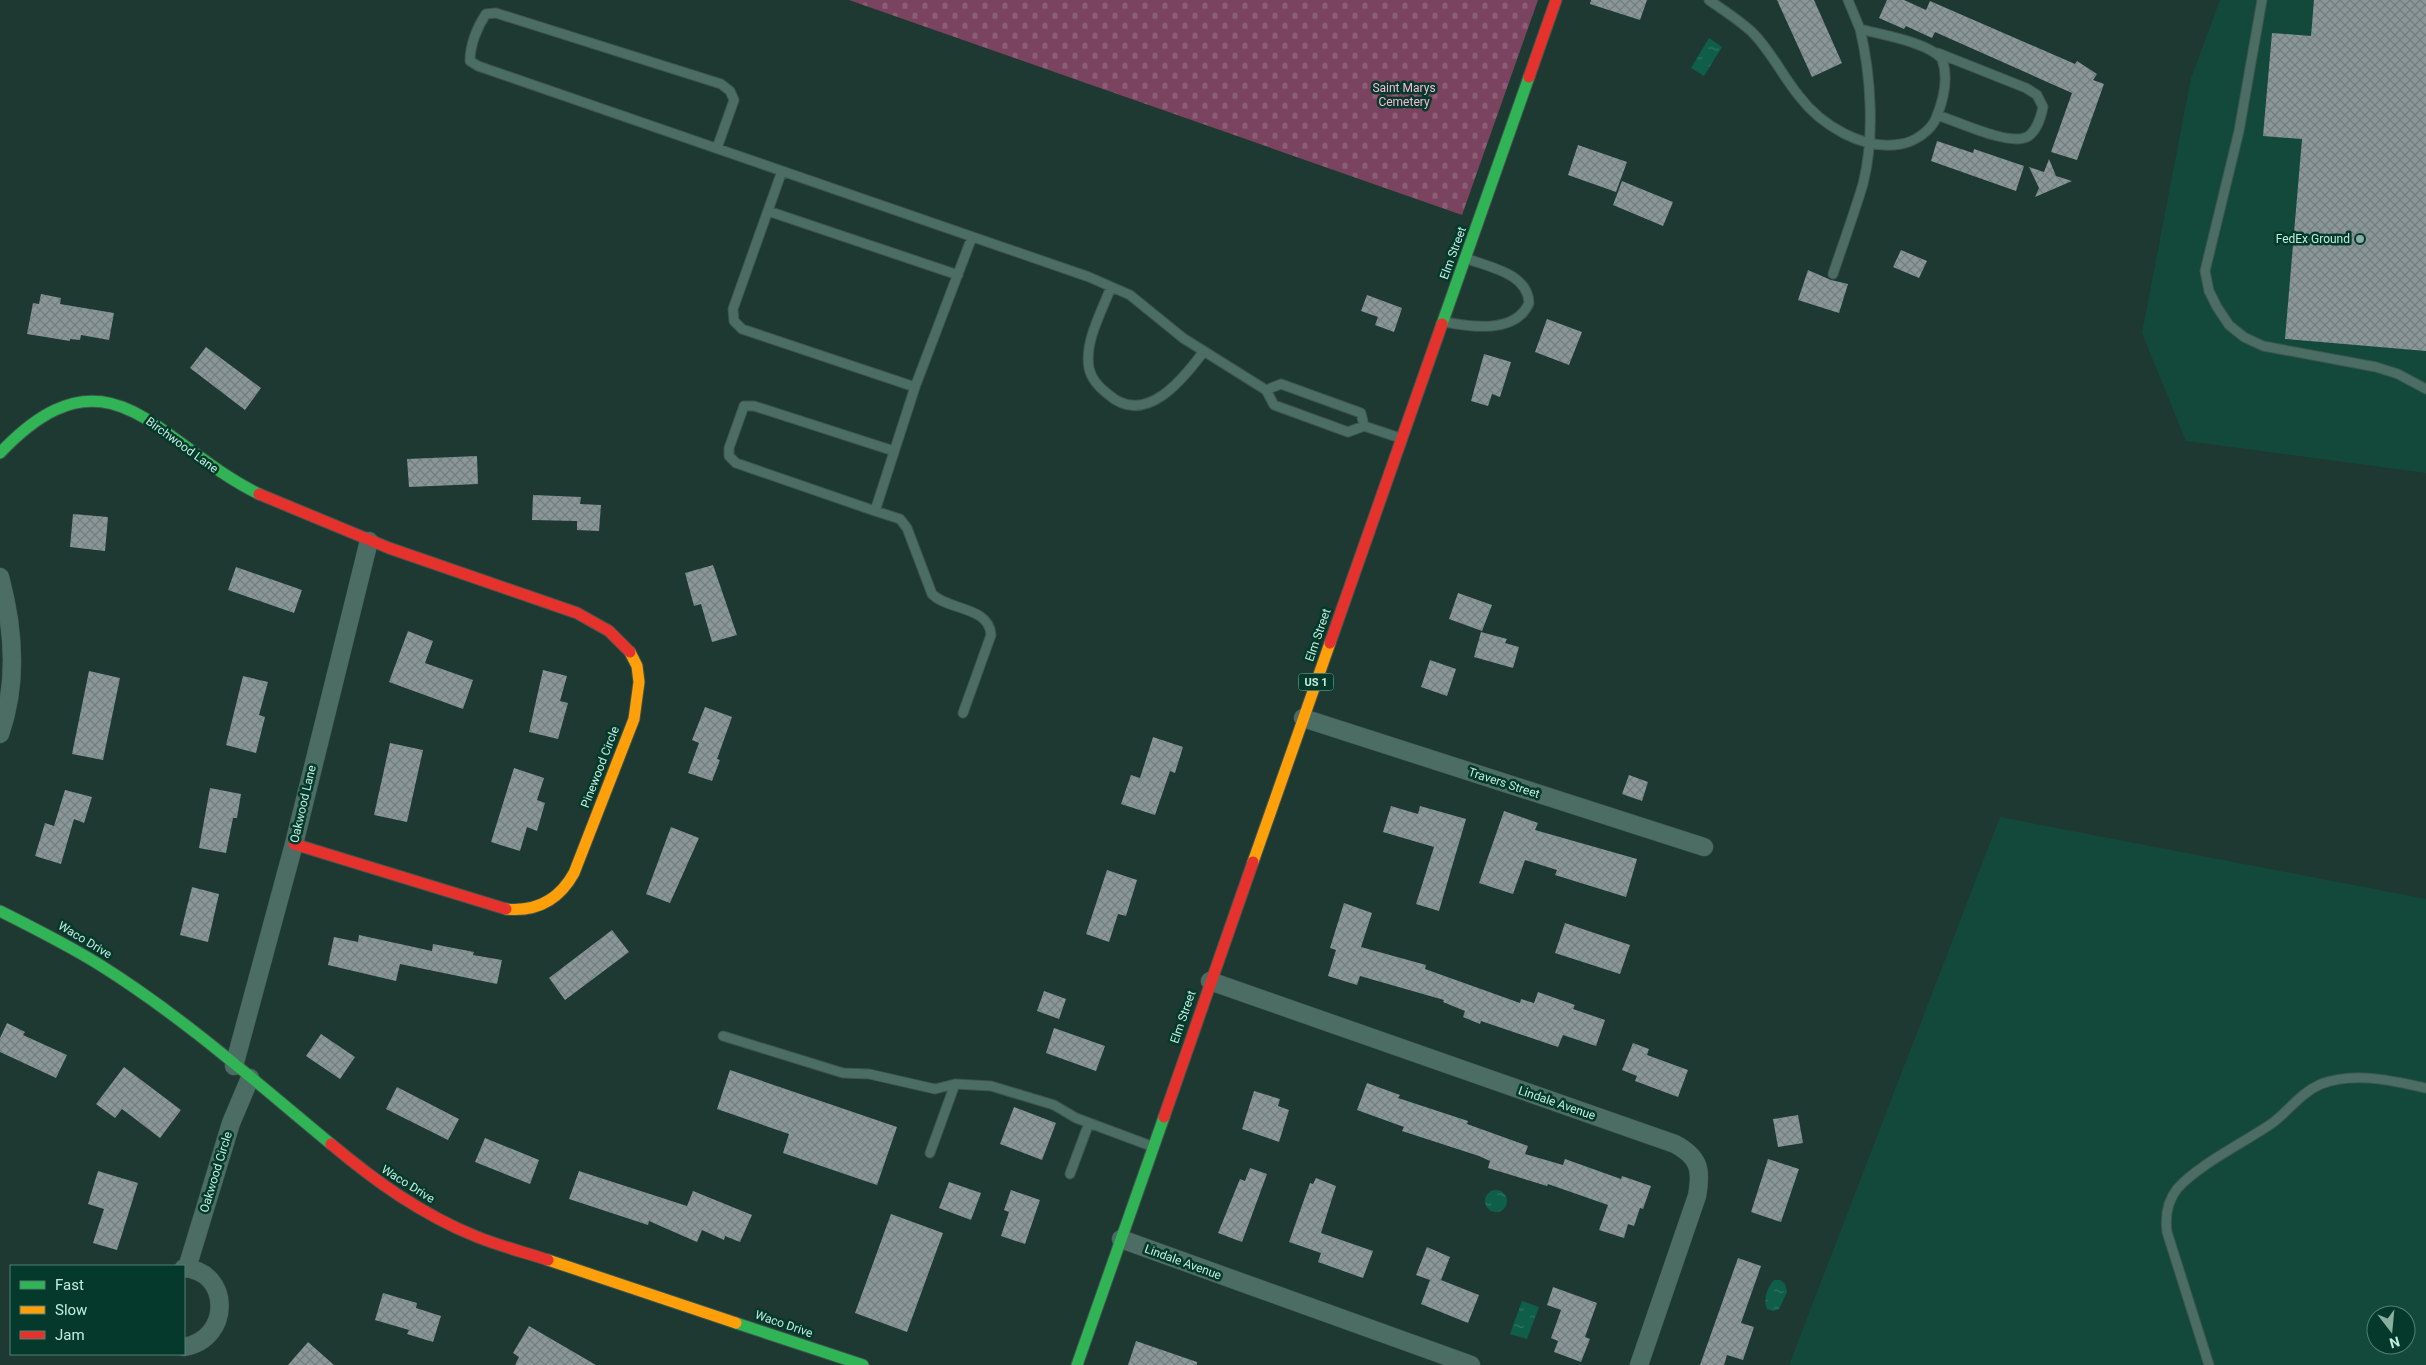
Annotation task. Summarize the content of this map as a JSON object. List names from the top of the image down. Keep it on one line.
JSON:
{"streets":{"street":["Elm Street","Birchwood Lane","US 1","Pinewood Circle","Travers Street","Oakwood Lane","Waco Drive","Lindale Avenue","Oakwood Circle"]},"crossings":[["Elm Street","Travers Street"],["Elm Street","Lindale Avenue"],["Birchwood Lane","Pinewood Circle"],["Birchwood Lane","Oakwood Lane"],["Pinewood Circle","Oakwood Lane"],["Oakwood Lane","Waco Drive"],["Waco Drive","Oakwood Circle"]],"parks":["Saint Marys Cemetery"],"places":["FedEx Ground"],"legend":["Fast","Slow","Jam"],"north":"bottom"}
